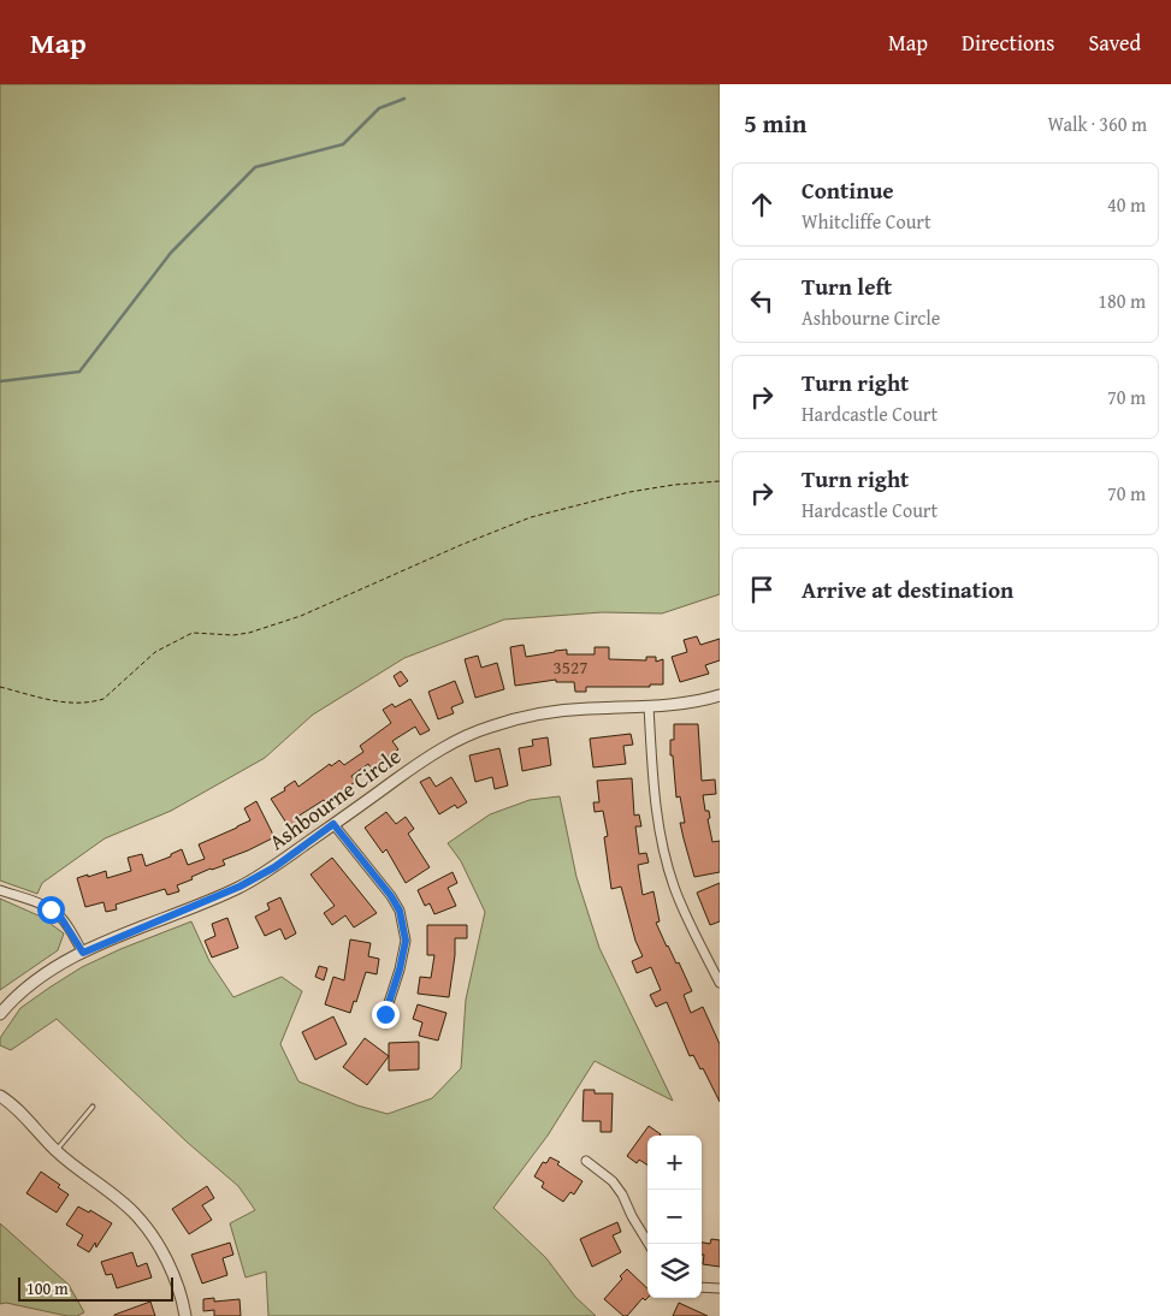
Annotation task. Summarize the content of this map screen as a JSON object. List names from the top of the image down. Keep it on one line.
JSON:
{"streets":{"street":["Ashbourne Circle"]},"house_numbers":["3527"],"scale_bar":"100 m","page":{"header":"Map","nav":["Map","Directions","Saved"],"heading":["5 min","Walk · 360 m"],"list":[["Continue","Whitcliffe Court","40 m"],["Turn left","Ashbourne Circle","180 m"],["Turn right","Hardcastle Court","70 m"],["Turn right","Hardcastle Court","70 m"],"Arrive at destination"],"map_buttons":["+","−"],"scale":"100 m"}}
